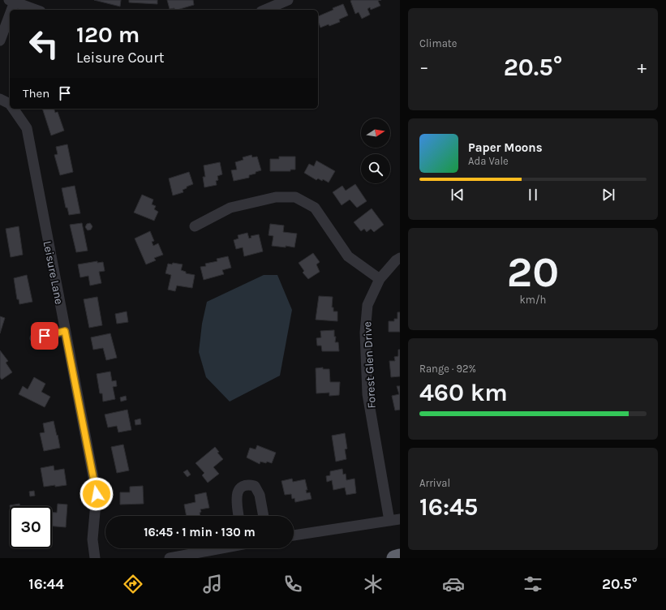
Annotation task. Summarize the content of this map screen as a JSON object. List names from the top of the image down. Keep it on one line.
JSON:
{"streets":{"street":["Leisure Lane","Forest Glen Drive"]},"north":"right","page":{"tile":["Climate",["20","km/h"],["Range · 92%","460 km"],["Arrival","16:45"]],"turn":["120 m","Leisure Court"],"heat":["−","20.5°","+"],"then":"Then","song":["Paper Moons","Ada Vale"],"limit":"30","trip":"16:45 · 1 min · 130 m","tabs":["16:44","20.5°"]}}
